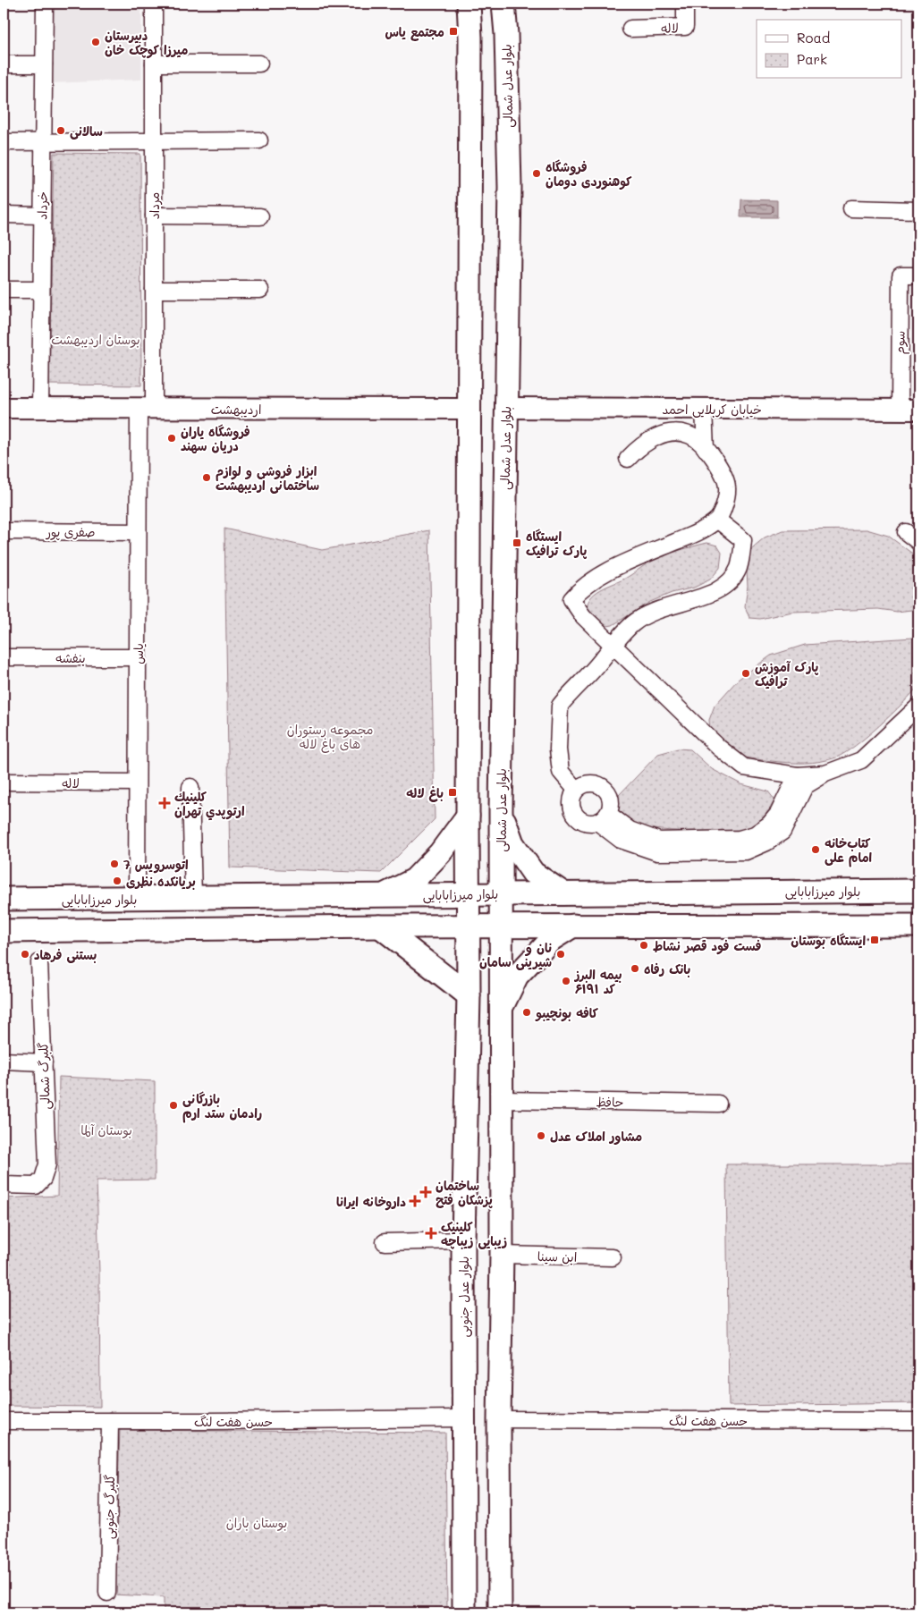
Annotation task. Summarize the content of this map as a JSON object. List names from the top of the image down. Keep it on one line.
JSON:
{"streets":{"main road":["بلوار عدل شمالی","بلوار میرزابابایی","بلوار عدل جنوبی"],"street":["لاله","خرداد","مرداد","سوم","اردیبهشت","خیابان کربلایی احمد","صفری پور","یاس","بنفشه","گلبرگ شمالی","حافظ","ابن سینا","حسن هفت لنگ","گلبرگ جنوبی"]},"crossings":[["لاله","یاس"],["بلوار عدل شمالی","خیابان کربلایی احمد"],["بلوار عدل شمالی","بلوار میرزابابایی"],["خرداد","اردیبهشت"],["مرداد","اردیبهشت"],["مرداد","یاس"],["سوم","خیابان کربلایی احمد"],["اردیبهشت","یاس"],["صفری پور","یاس"],["یاس","بنفشه"],["یاس","بلوار میرزابابایی"],["بلوار میرزابابایی","بلوار عدل جنوبی"],["بلوار عدل جنوبی","حسن هفت لنگ"],["حسن هفت لنگ","گلبرگ جنوبی"]],"parks":["بوستان اردیبهشت","مجموعه رستوران های باغ لاله","بوستان آلما","بوستان باران"],"places":{"transit":["مجتمع یاس","ایستگاه پارک ترافیک","باغ لاله","ایستگاه بوستان"],"other":["دبیرستان میرزا کوچک خان","سالانی","فروشگاه کوهنوردی دومان","فروشگاه یاران دریان سهند","ابزار فروشی و لوازم ساختمانی اردیبهشت","پارک آموزش ترافیک","کتاب‌خانه امام علی","اتوسرویس 7","بریانکده نظری","فست فود قصر نشاط","بستنی فرهاد","نان و شیرینی سامان","بانک رفاه","بیمه البرز کد ۶۱۹۱","کافه بونچیبو","بازرگانی رادمان ستد ارم","مشاور املاک عدل"],"health":["كلينيك ارتوپدي تهران","ساختمان پزشکان فتح","داروخانه ایرانا","کلینیک زیبایی زیباچه"]},"legend":["Road","Park"]}
